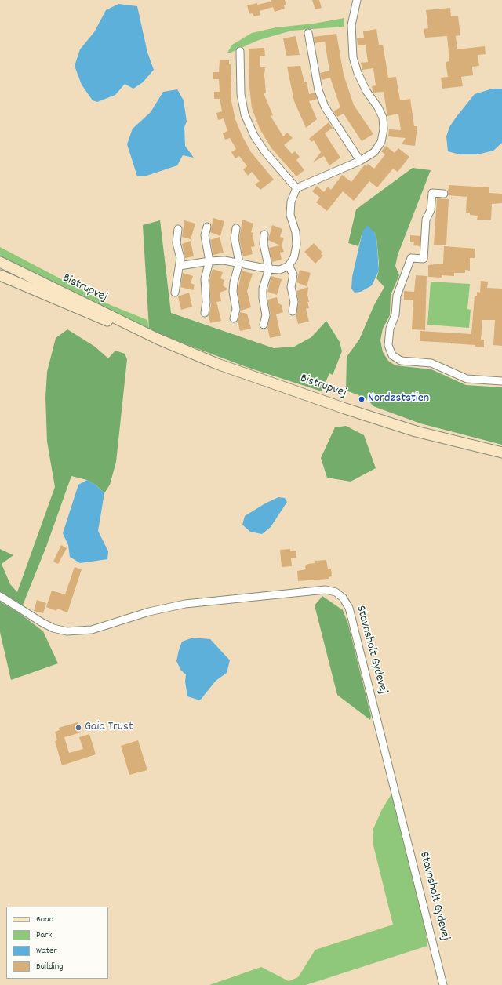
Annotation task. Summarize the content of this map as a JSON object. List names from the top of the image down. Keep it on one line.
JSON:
{"streets":{"main road":["Bistrupvej"],"street":["Stavnsholt Gydevej"]},"places":["Nordøststien","Gaia Trust"],"legend":["Road","Park","Water","Building"]}
